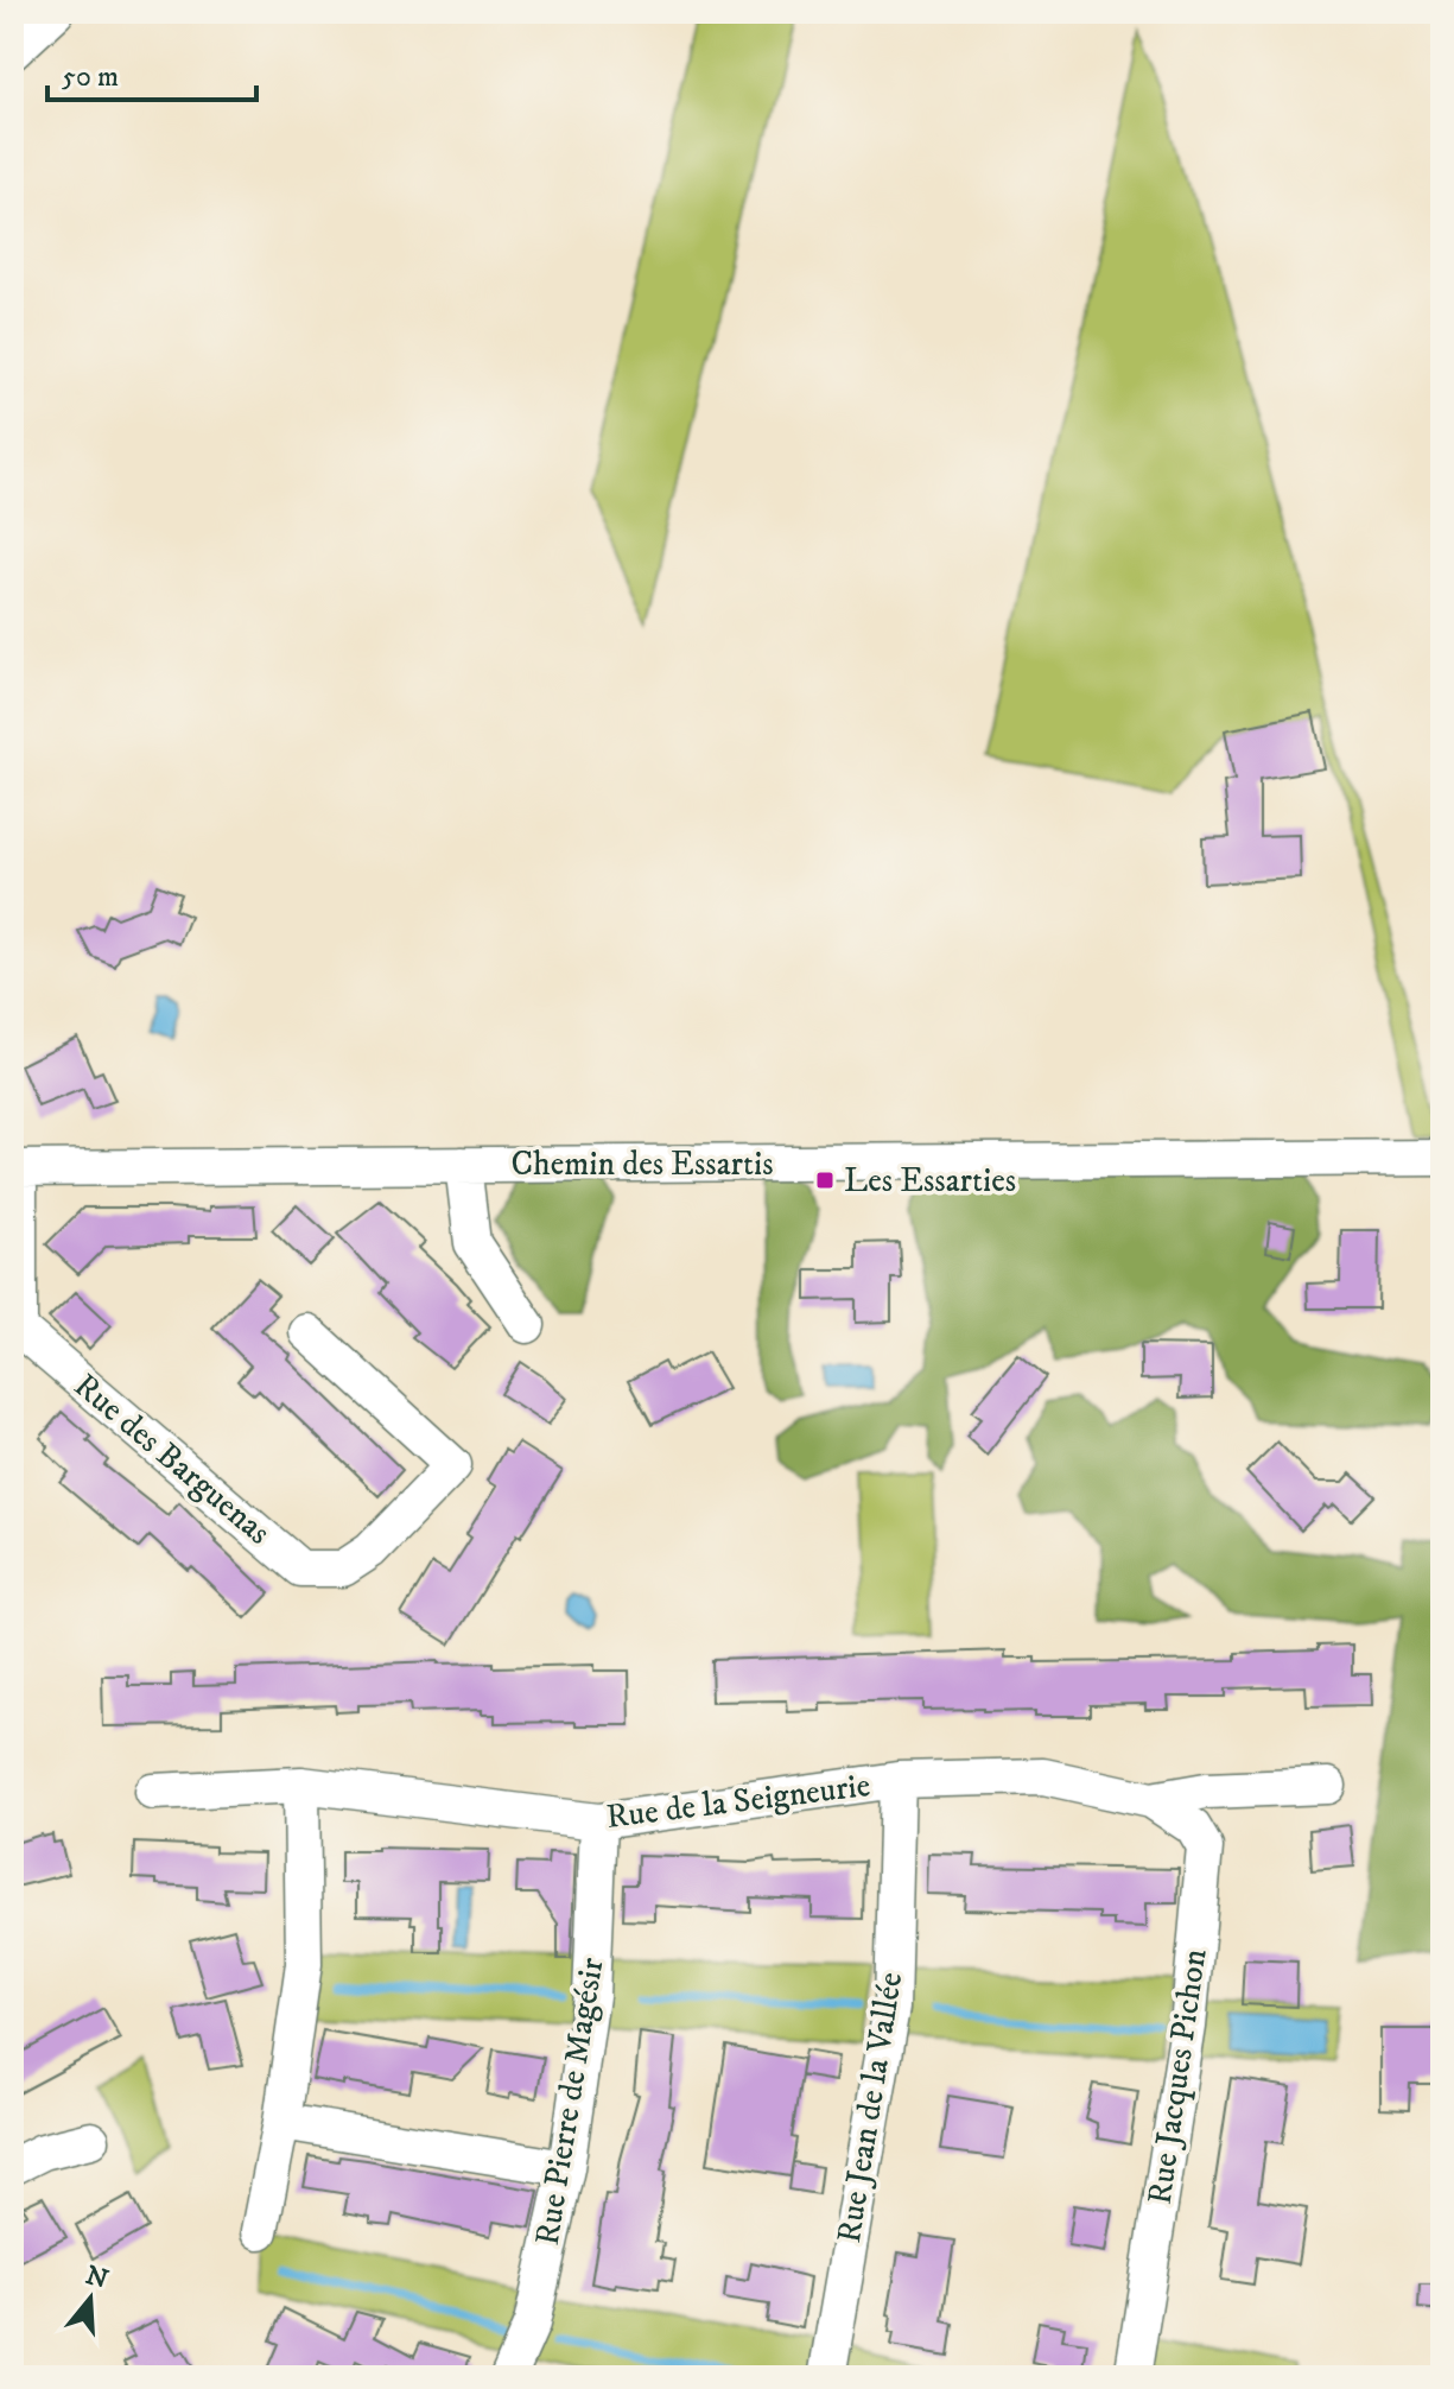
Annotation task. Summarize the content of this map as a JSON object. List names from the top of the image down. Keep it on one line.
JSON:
{"streets":{"street":["Chemin des Essartis","Rue des Barguenas","Rue de la Seigneurie","Rue Jacques Pichon","Rue Pierre de Magésir","Rue Jean de la Vallée"]},"crossings":[["Chemin des Essartis","Rue des Barguenas"],["Rue de la Seigneurie","Rue Jacques Pichon"],["Rue de la Seigneurie","Rue Pierre de Magésir"],["Rue de la Seigneurie","Rue Jean de la Vallée"]],"places":{"transit":["Les Essarties"]},"scale_bar":"50 m","north":"top"}
